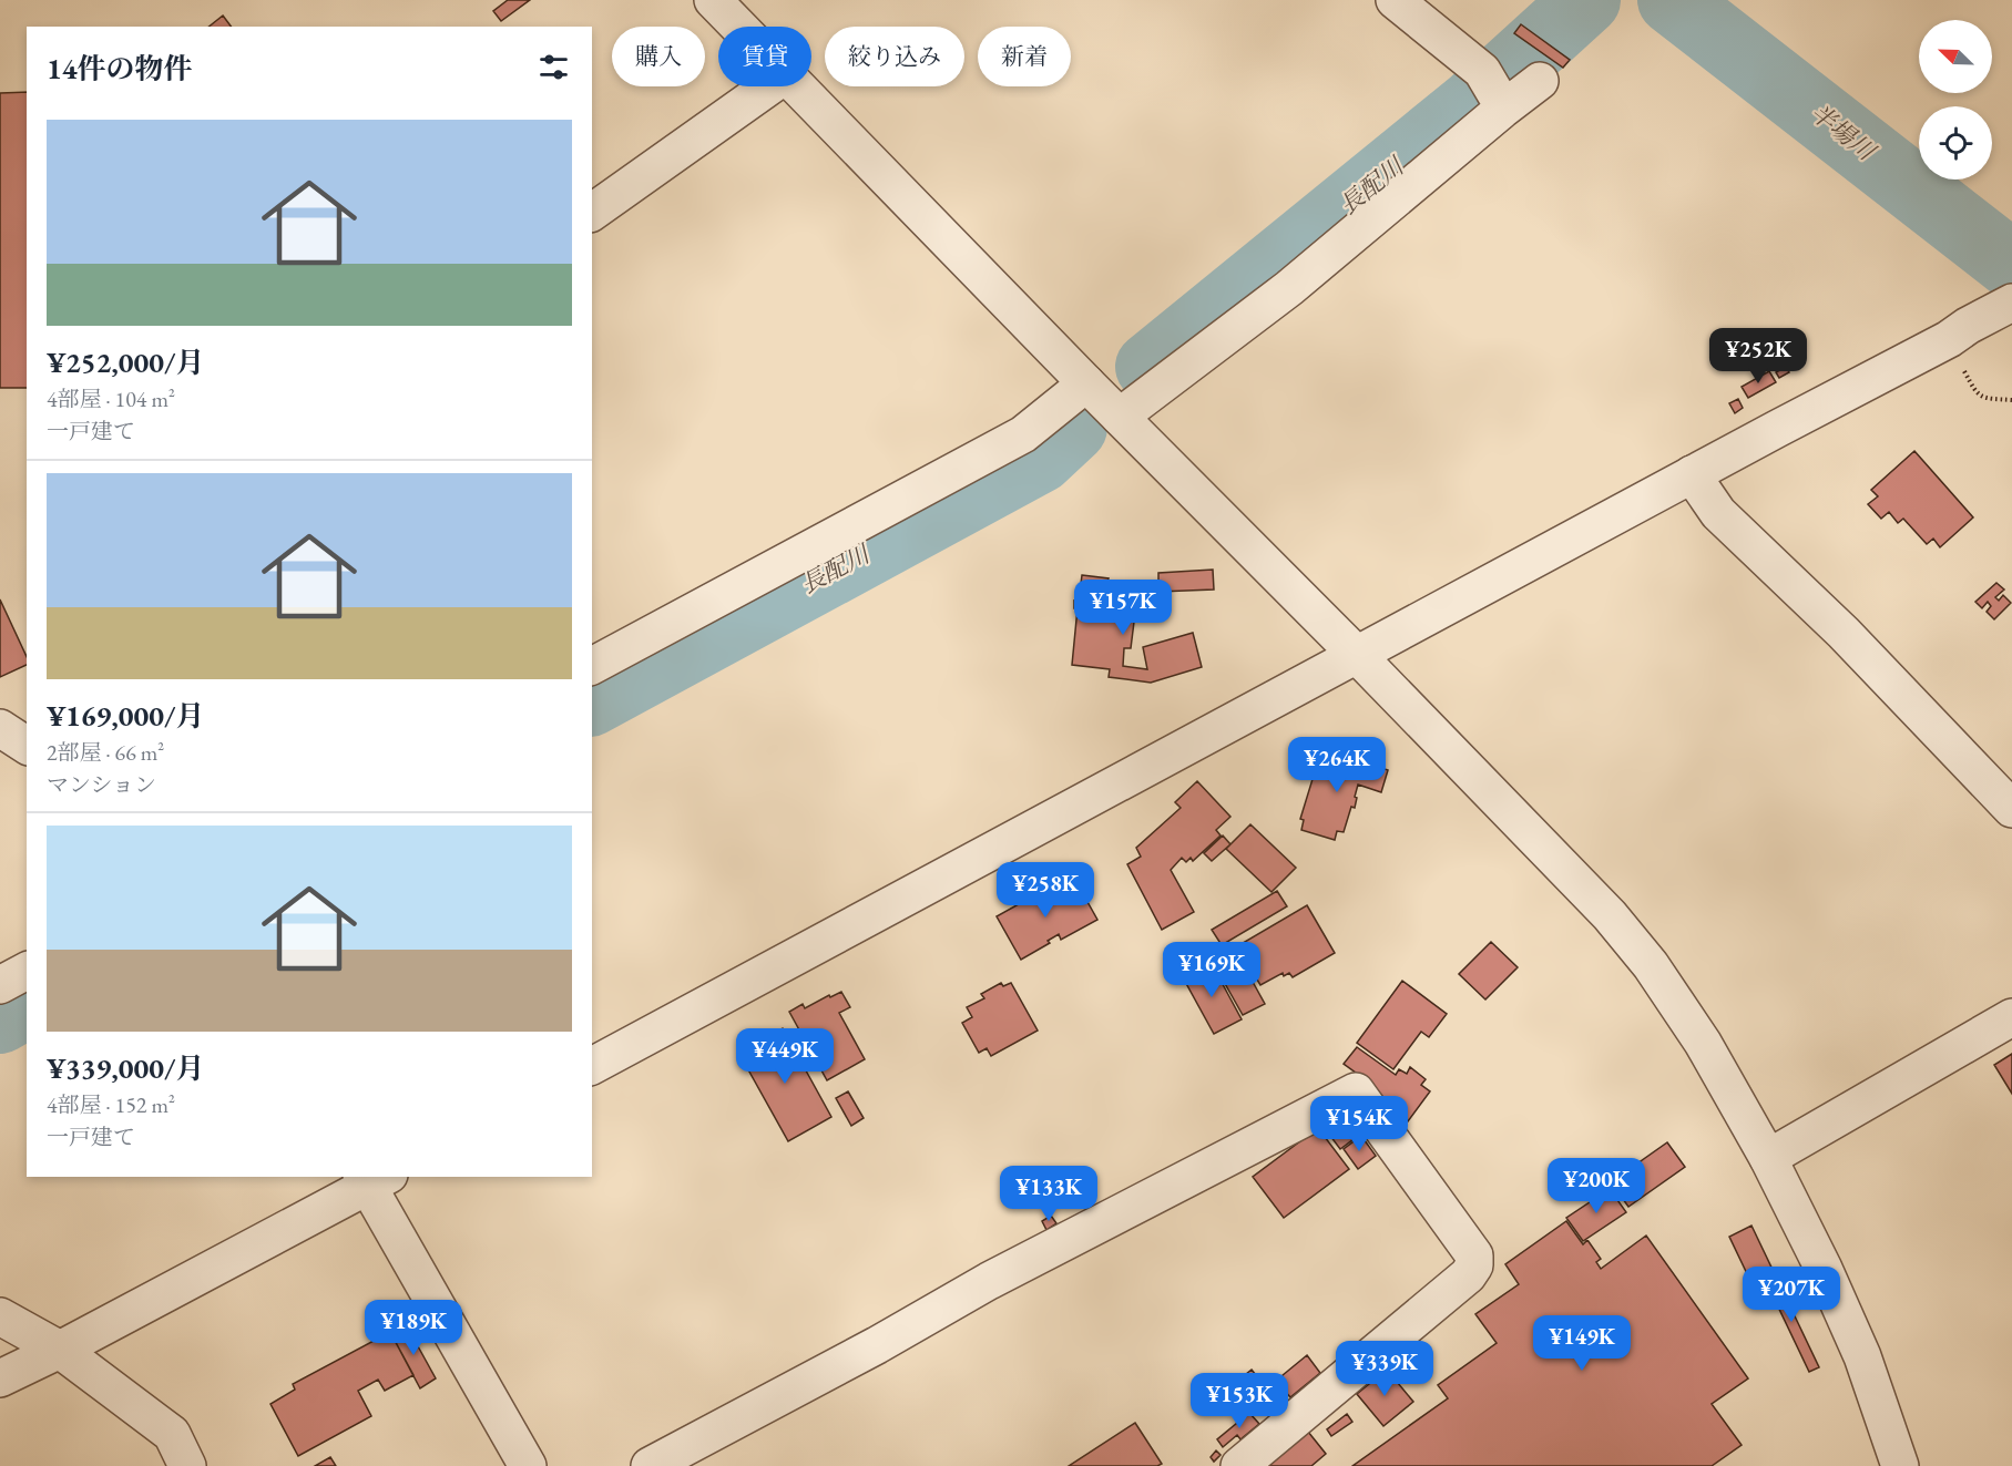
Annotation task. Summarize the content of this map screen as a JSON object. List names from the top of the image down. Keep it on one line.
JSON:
{"water":["半場川","長配川"],"north":"top left","page":{"chip":["購入","賃貸","絞り込み","新着"],"heading":"14件の物件","list":[{"name":"¥252,000/月","note":"4部屋 · 104 m² · 一戸建て"},{"name":"¥169,000/月","note":"2部屋 · 66 m² · マンション"},{"name":"¥339,000/月","note":"4部屋 · 152 m² · 一戸建て"}],"price":["¥252K","¥157K","¥264K","¥258K","¥169K","¥449K","¥154K","¥200K","¥133K","¥207K","¥189K","¥149K","¥339K","¥153K"]}}
